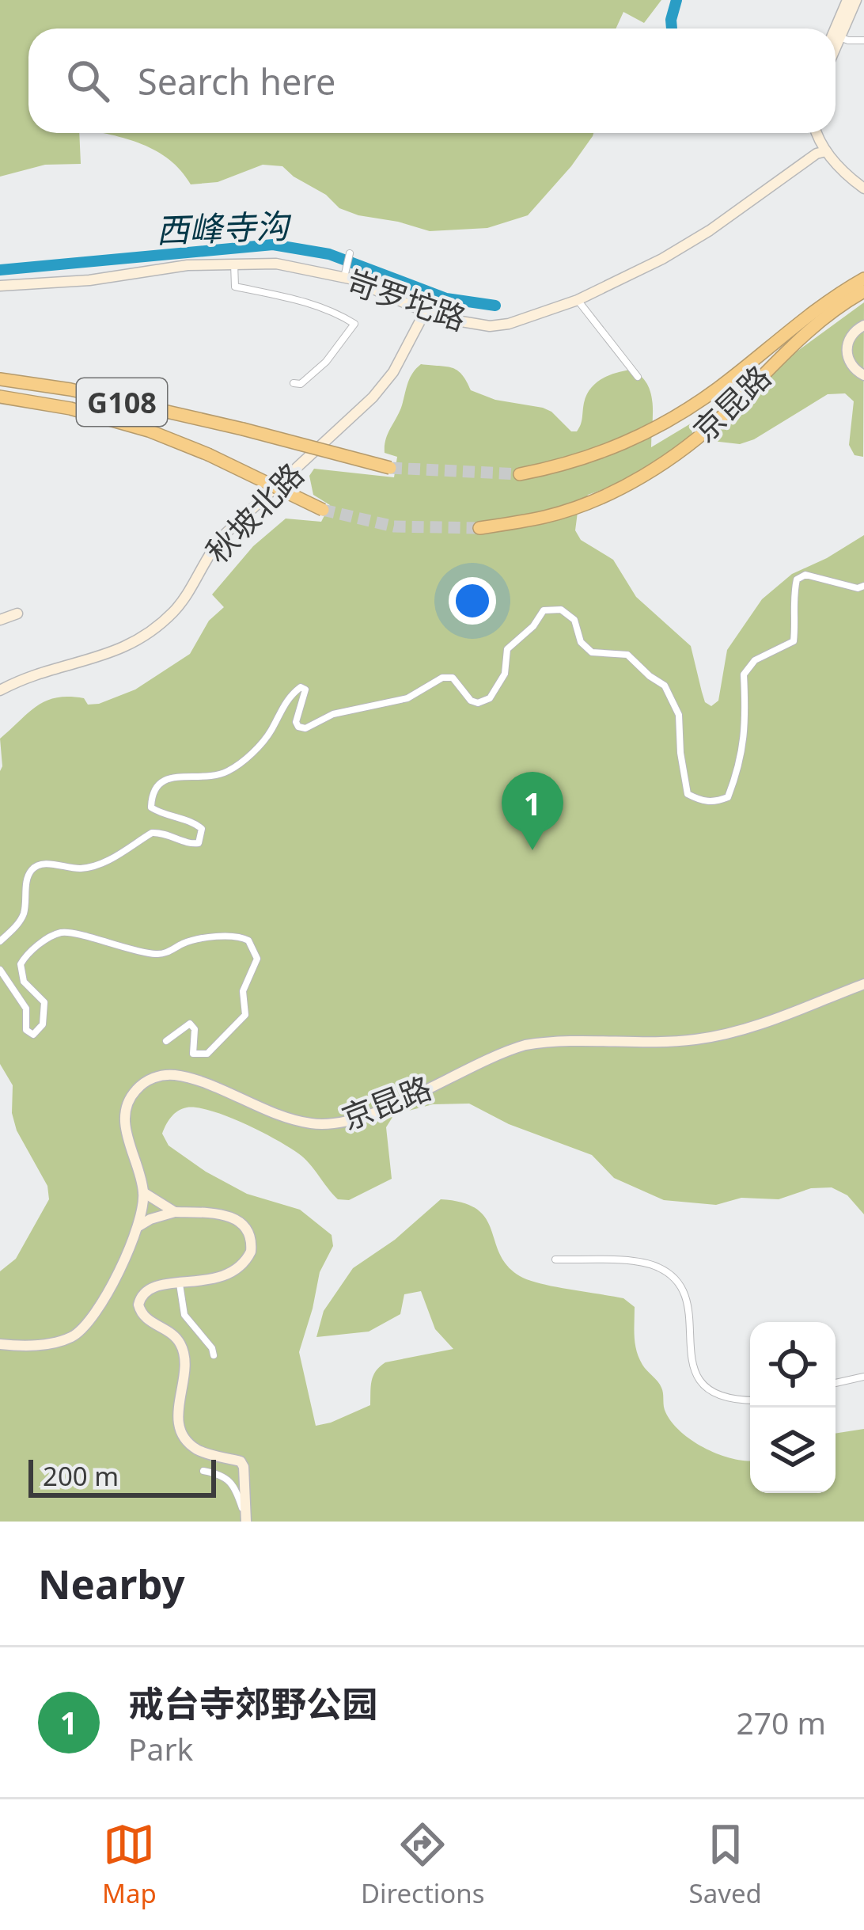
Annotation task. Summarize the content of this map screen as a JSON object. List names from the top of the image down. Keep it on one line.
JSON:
{"streets":{"highway":["G108","京昆路"],"street":["岢罗坨路","秋坡北路"]},"crossings":[["岢罗坨路","秋坡北路"]],"water":["西峰寺沟"],"scale_bar":"200 m","page":{"search":"Search here","pins":"1","scale":"200 m","heading":"Nearby","list":[{"mark":"1","name":"戒台寺郊野公园","note":"Park","value":"270 m"}],"nav":["Map","Directions","Saved"]}}
